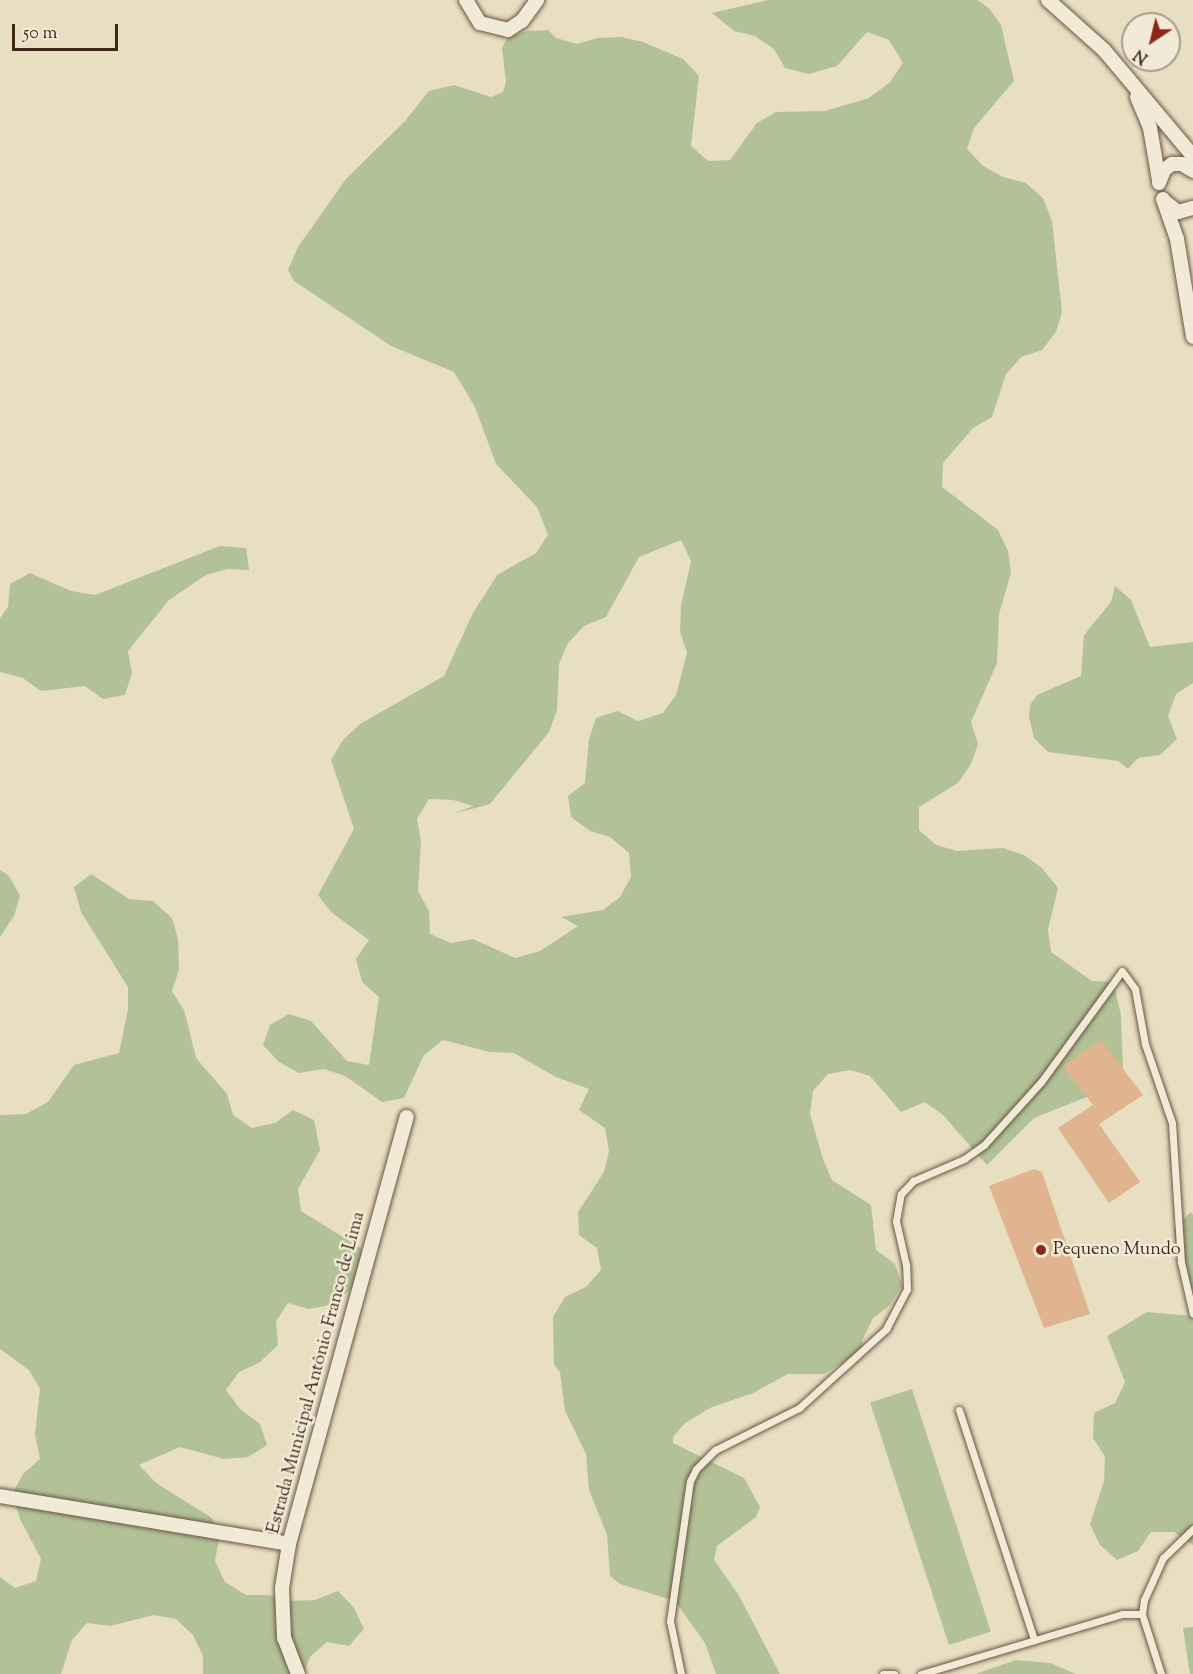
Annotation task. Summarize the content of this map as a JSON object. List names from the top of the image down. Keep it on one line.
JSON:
{"streets":{"street":["Estrada Municipal Antônio Franco de Lima"]},"places":["Pequeno Mundo"],"scale_bar":"50 m","north":"bottom left"}
